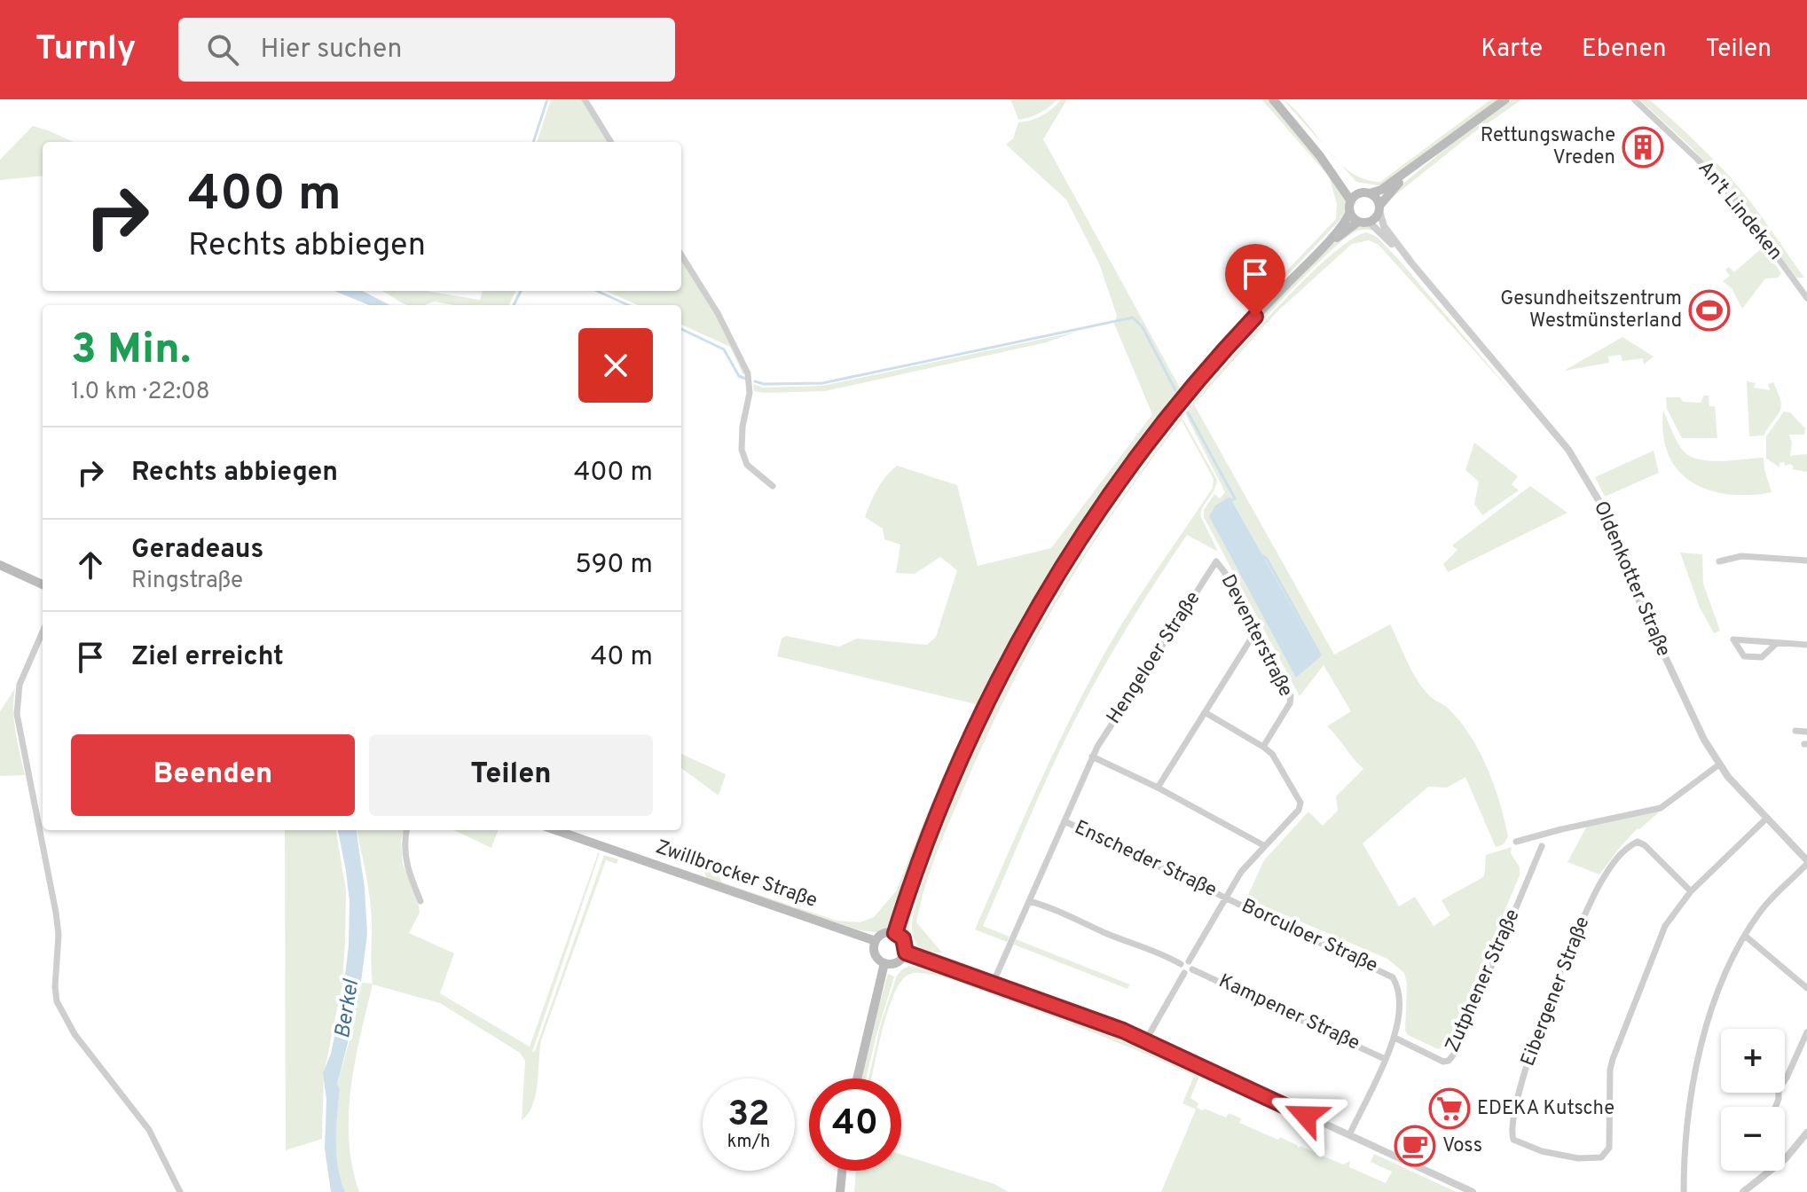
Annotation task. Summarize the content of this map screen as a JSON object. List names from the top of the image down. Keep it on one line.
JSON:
{"streets":{"main road":["Zwillbrocker Straße"],"street":["An't Lindeken","Oldenkotter Straße","Deventerstraße","Hengeloer Straße","Enscheder Straße","Borculoer Straße","Zutphener Straße","Eibergener Straße","Kampener Straße"]},"crossings":[["Deventerstraße","Hengeloer Straße"],["Hengeloer Straße","Enscheder Straße"],["Enscheder Straße","Borculoer Straße"],["Borculoer Straße","Zutphener Straße"],["Borculoer Straße","Kampener Straße"]],"water":["Berkel"],"places":{"building":["Rettungswache Vreden"],"sports":["Gesundheitszentrum Westmünsterland"],"supermarket":["EDEKA Kutsche"],"cafe":["Voss"]},"page":{"header":"Turnly","search":"Hier suchen","nav":["Karte","Ebenen","Teilen"],"turn":["400 m","Rechts abbiegen"],"heading":["3 Min.","1.0 km · 22:08"],"list":[{"name":"Rechts abbiegen","value":"400 m"},{"name":"Geradeaus","note":"Ringstraße","value":"590 m"},{"name":"Ziel erreicht","value":"40 m"}],"buttons":["Beenden","Teilen"],"map_buttons":["+","−"],"speed":"32 km/h","limit":"40"}}
